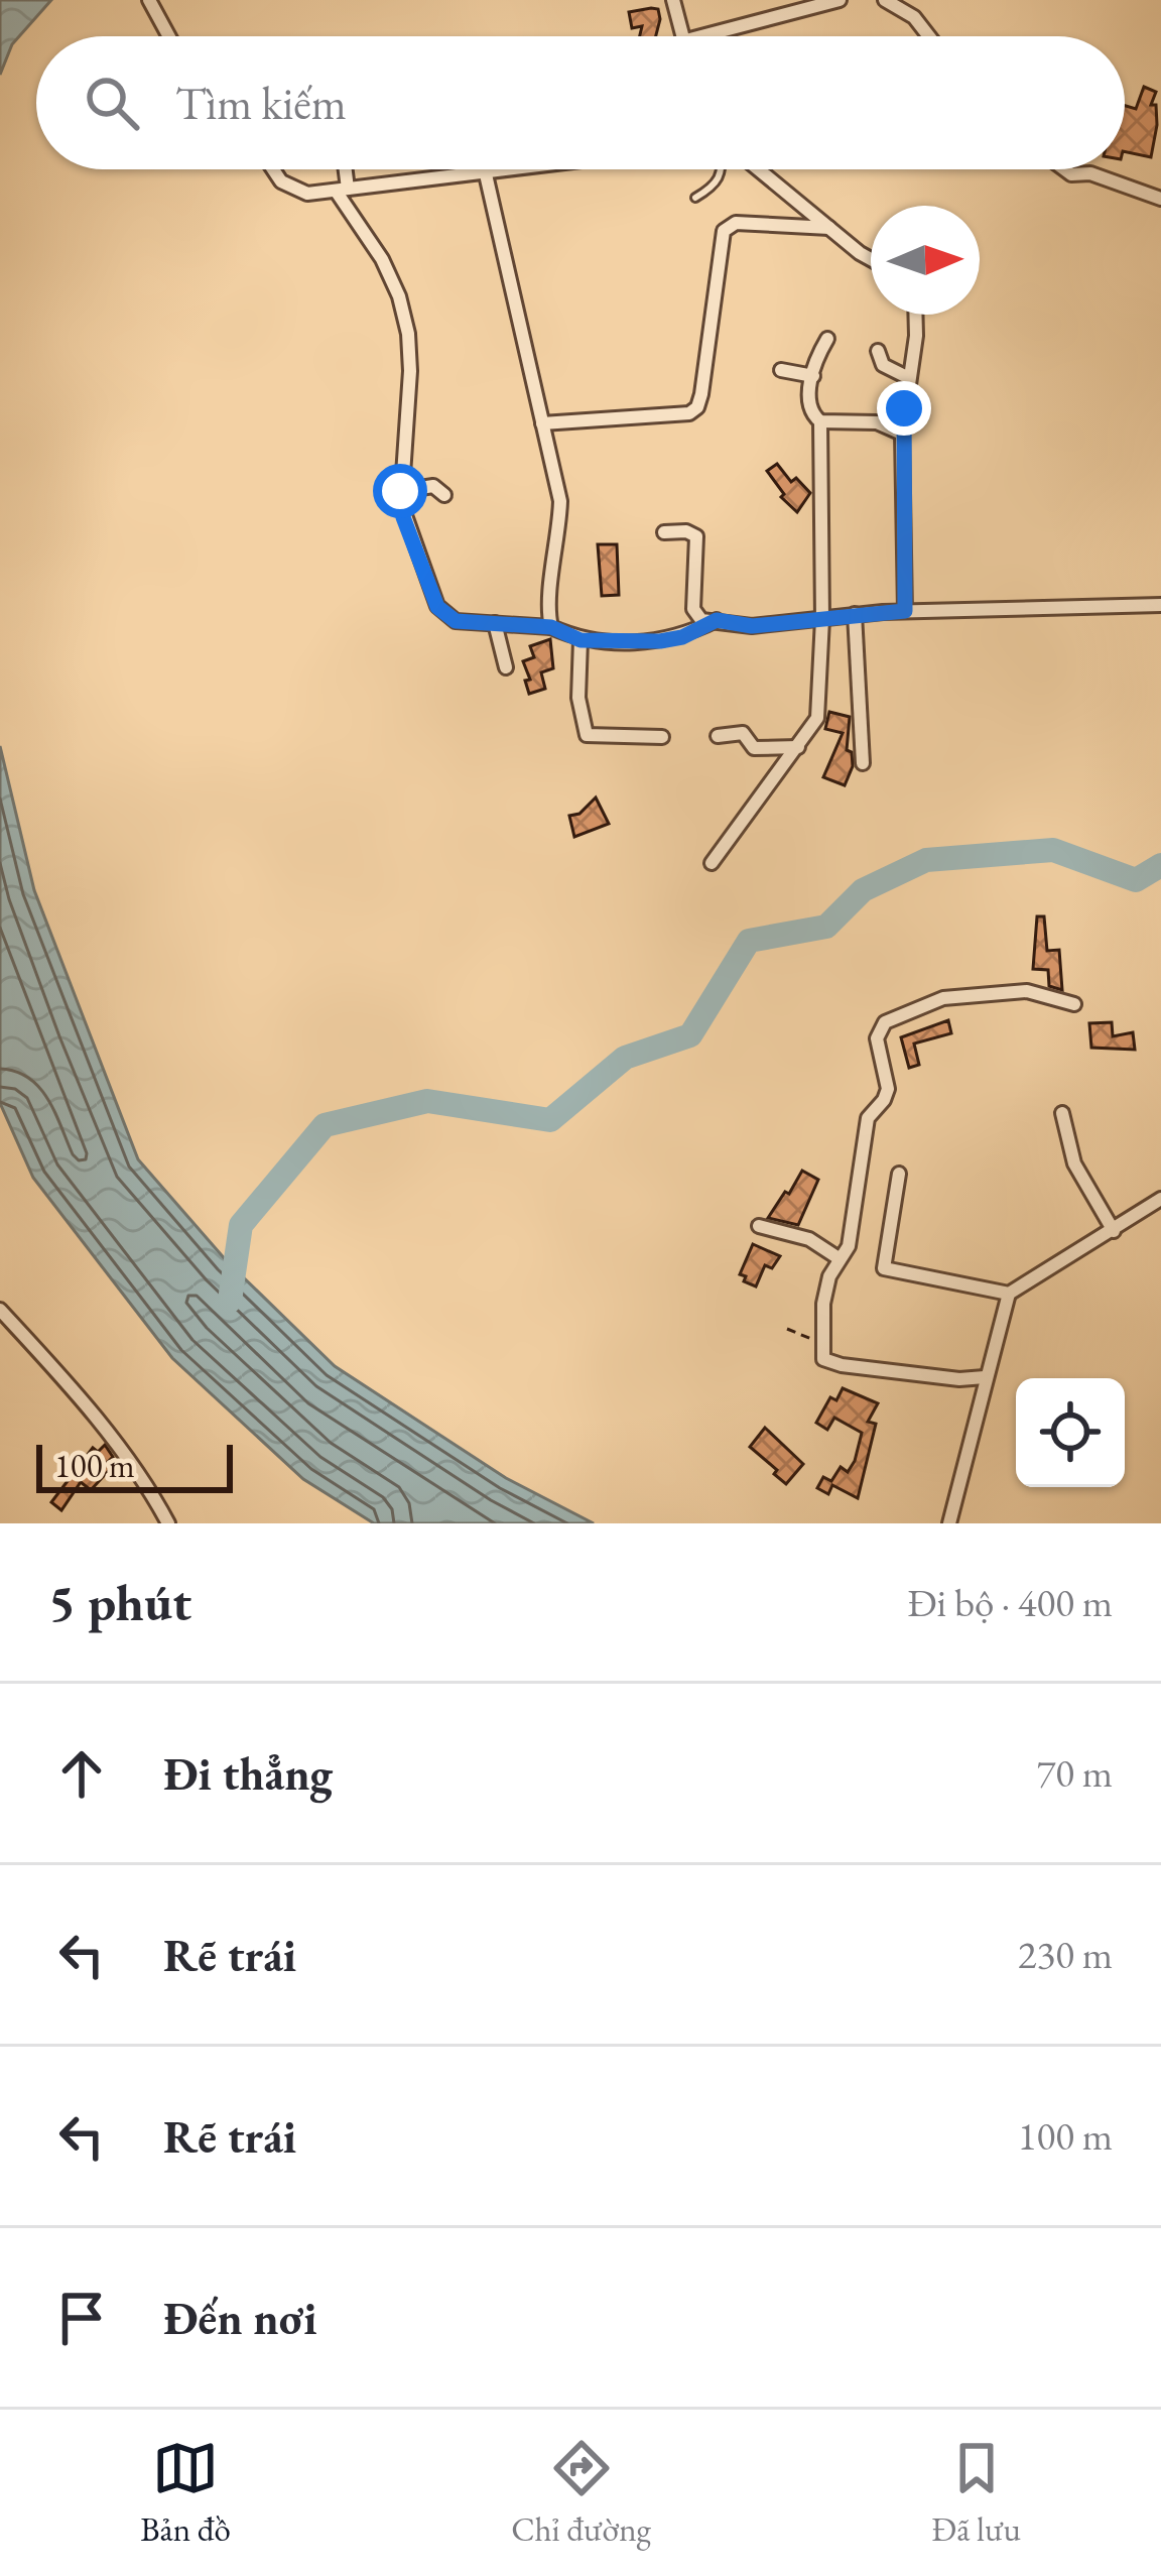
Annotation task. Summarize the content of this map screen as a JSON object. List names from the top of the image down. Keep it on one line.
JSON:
{"scale_bar":"100 m","north":"right","page":{"search":"Tìm kiếm","scale":"100 m","heading":["5 phút","Đi bộ · 400 m"],"list":[["Đi thẳng","70 m"],["Rẽ trái","230 m"],["Rẽ trái","100 m"],"Đến nơi"],"nav":["Bản đồ","Chỉ đường","Đã lưu"]}}
